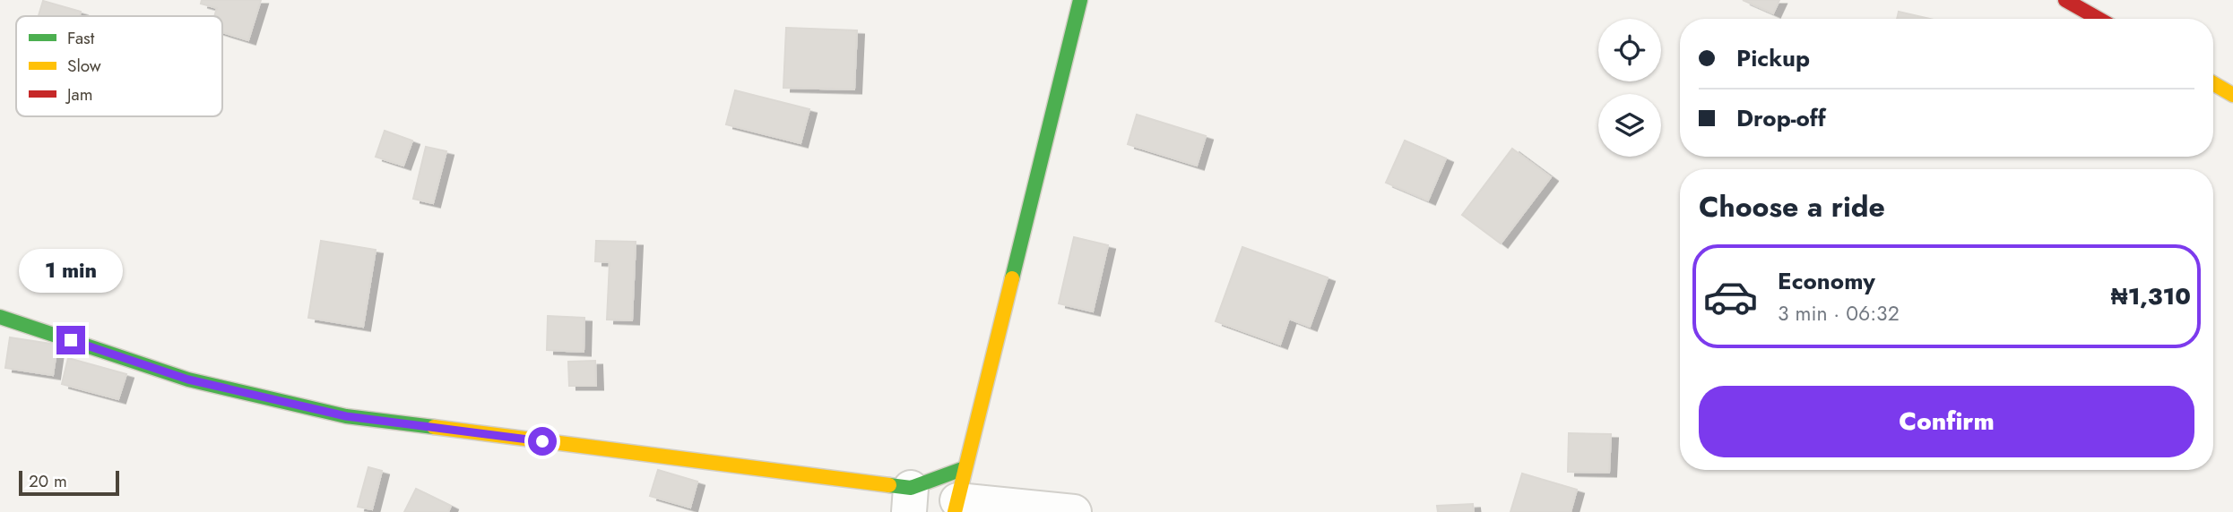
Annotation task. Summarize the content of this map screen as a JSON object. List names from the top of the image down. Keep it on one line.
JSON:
{"legend":["Fast","Slow","Jam"],"scale_bar":"20 m","page":{"banner":["Pickup","Drop-off"],"heading":"Choose a ride","list":[{"name":"Economy","note":"3 min · 06:32","value":"₦1,310"}],"bubble":"1 min","buttons":"Confirm","scale":"20 m"}}
